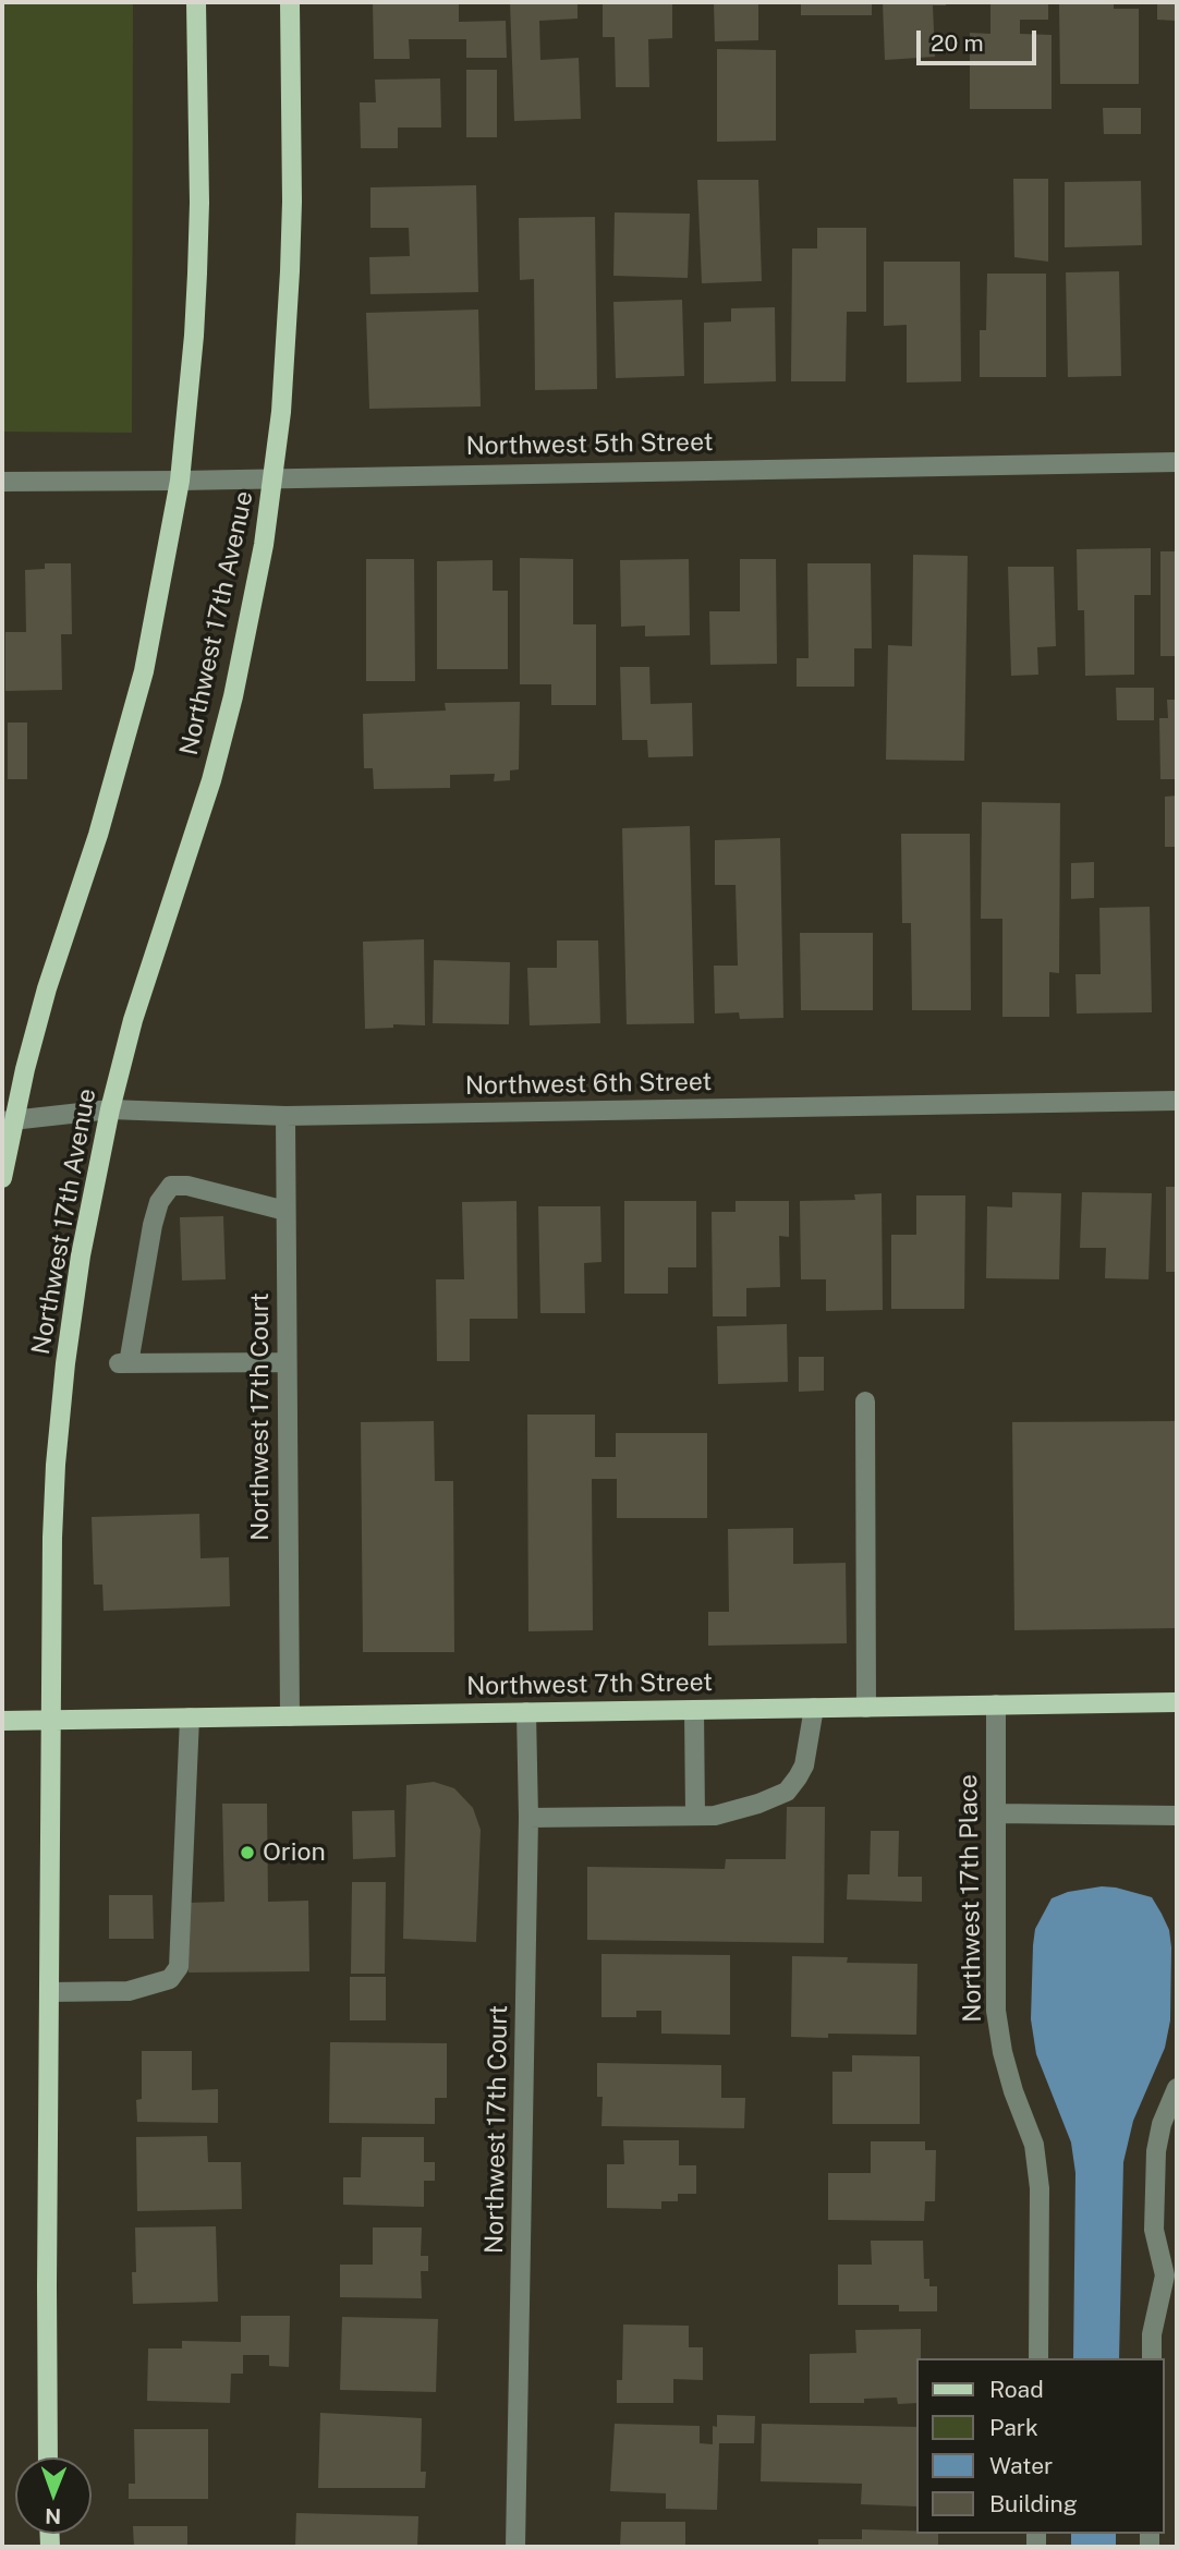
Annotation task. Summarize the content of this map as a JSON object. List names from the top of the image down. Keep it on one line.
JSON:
{"streets":{"main road":["Northwest 17th Avenue","Northwest 7th Street"],"street":["Northwest 5th Street","Northwest 6th Street","Northwest 17th Court","Northwest 17th Place"]},"crossings":[["Northwest 5th Street","Northwest 17th Avenue"],["Northwest 17th Avenue","Northwest 6th Street"],["Northwest 17th Avenue","Northwest 7th Street"],["Northwest 6th Street","Northwest 17th Court"],["Northwest 17th Court","Northwest 7th Street"],["Northwest 7th Street","Northwest 17th Place"]],"places":["Orion"],"legend":["Road","Park","Water","Building"],"scale_bar":"20 m","north":"bottom"}
